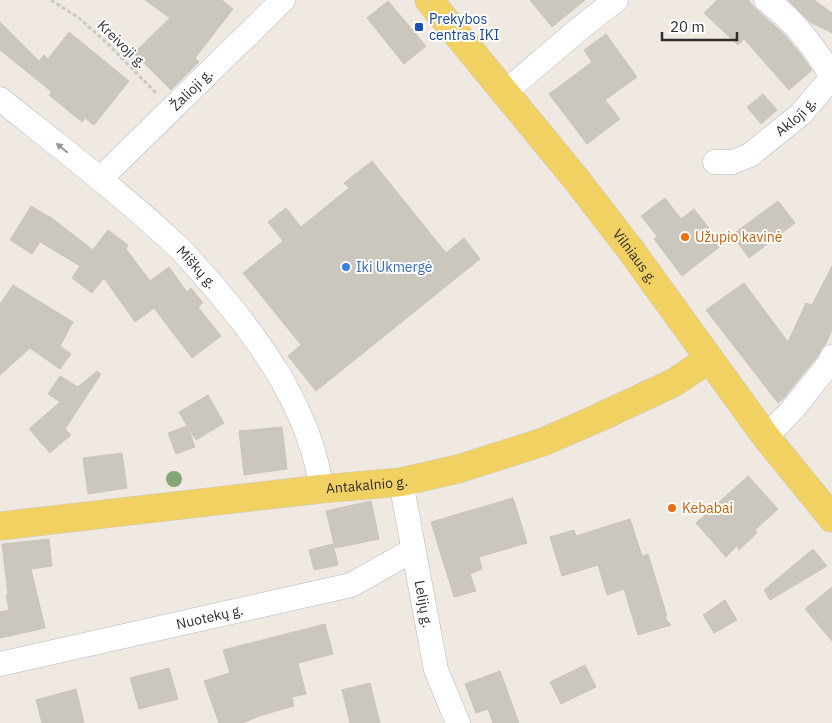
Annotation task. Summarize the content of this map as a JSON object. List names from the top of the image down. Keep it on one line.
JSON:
{"streets":{"main road":["Vilniaus g.","Antakalnio g."],"street":["Žalioji g.","Akloji g.","Miškų g.","Lelijų g.","Nuotekų g."],"path":["Kreivoji g."]},"crossings":[["Kreivoji g.","Žalioji g."],["Žalioji g.","Miškų g."],["Vilniaus g.","Antakalnio g."],["Miškų g.","Antakalnio g."],["Antakalnio g.","Lelijų g."],["Lelijų g.","Nuotekų g."]],"places":{"transit":["Prekybos centras IKI"],"other":["Užupio kavinė","Iki Ukmergė","Kebabai"]},"scale_bar":"20 m"}
